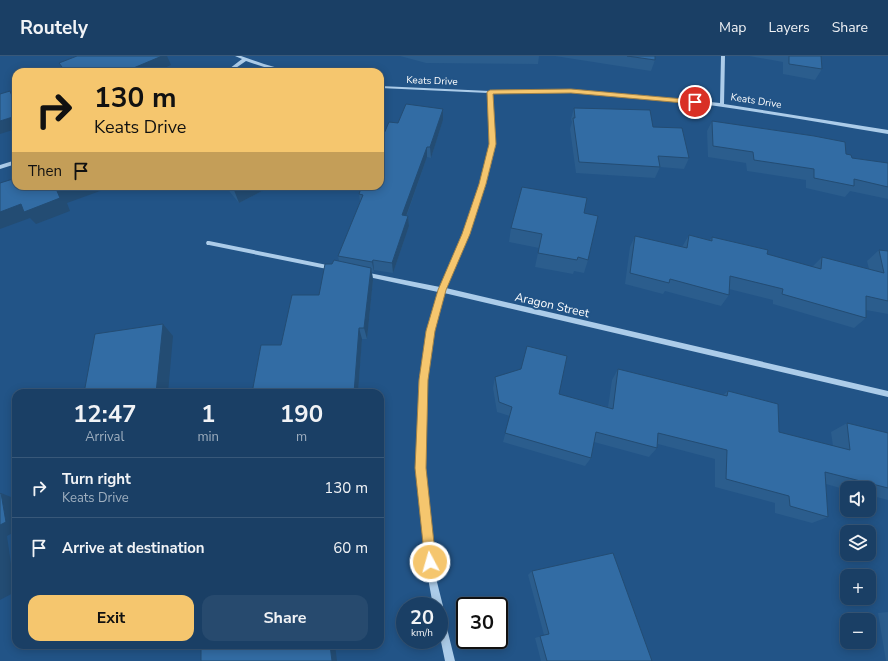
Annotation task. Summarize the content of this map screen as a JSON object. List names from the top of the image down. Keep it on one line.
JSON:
{"streets":{"street":["Keats Drive","Aragon Street"]},"page":{"header":"Routely","nav":["Map","Layers","Share"],"turn":["130 m","Keats Drive"],"then":"Then","eta":["12:47","Arrival","1","min","190","m"],"list":[{"name":"Turn right","note":"Keats Drive","value":"130 m"},{"name":"Arrive at destination","value":"60 m"}],"map_buttons":["+","−"],"buttons":["Exit","Share"],"speed":"20 km/h","limit":"30"}}
